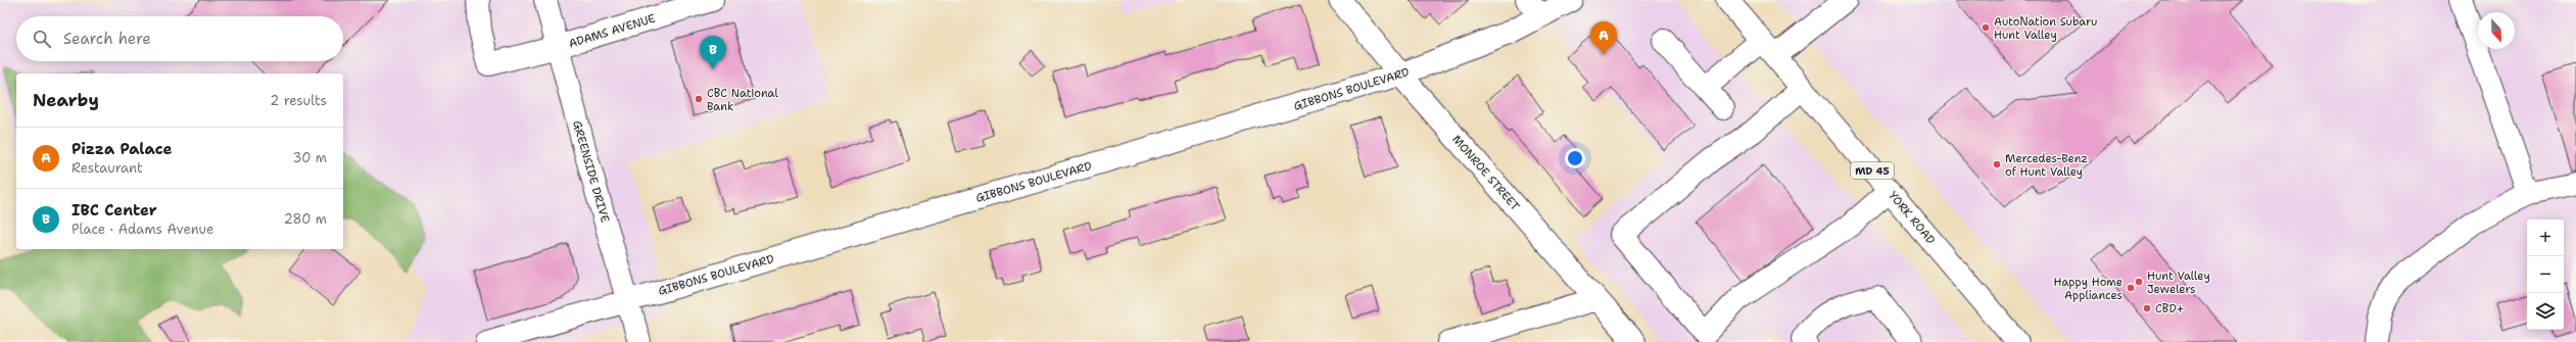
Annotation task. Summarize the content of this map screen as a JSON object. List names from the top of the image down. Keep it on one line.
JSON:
{"streets":{"street":["ADAMS AVENUE","GIBBONS BOULEVARD","MD 45","GREENSIDE DRIVE","MONROE STREET","YORK ROAD"]},"crossings":[["ADAMS AVENUE","GREENSIDE DRIVE"],["GIBBONS BOULEVARD","GREENSIDE DRIVE"],["GIBBONS BOULEVARD","MONROE STREET"]],"places":["AutoNation Subaru Hunt Valley","CBC National Bank","Mercedes-Benz of Hunt Valley","Hunt Valley Jewelers","Happy Home Appliances","CBD+"],"north":"bottom","page":{"search":"Search here","pins":["A","B"],"heading":["Nearby","2 results"],"list":[{"mark":"A","name":"Pizza Palace","note":"Restaurant","value":"30 m"},{"mark":"B","name":"IBC Center","note":"Place · Adams Avenue","value":"280 m"}],"map_buttons":["+","−"]}}
